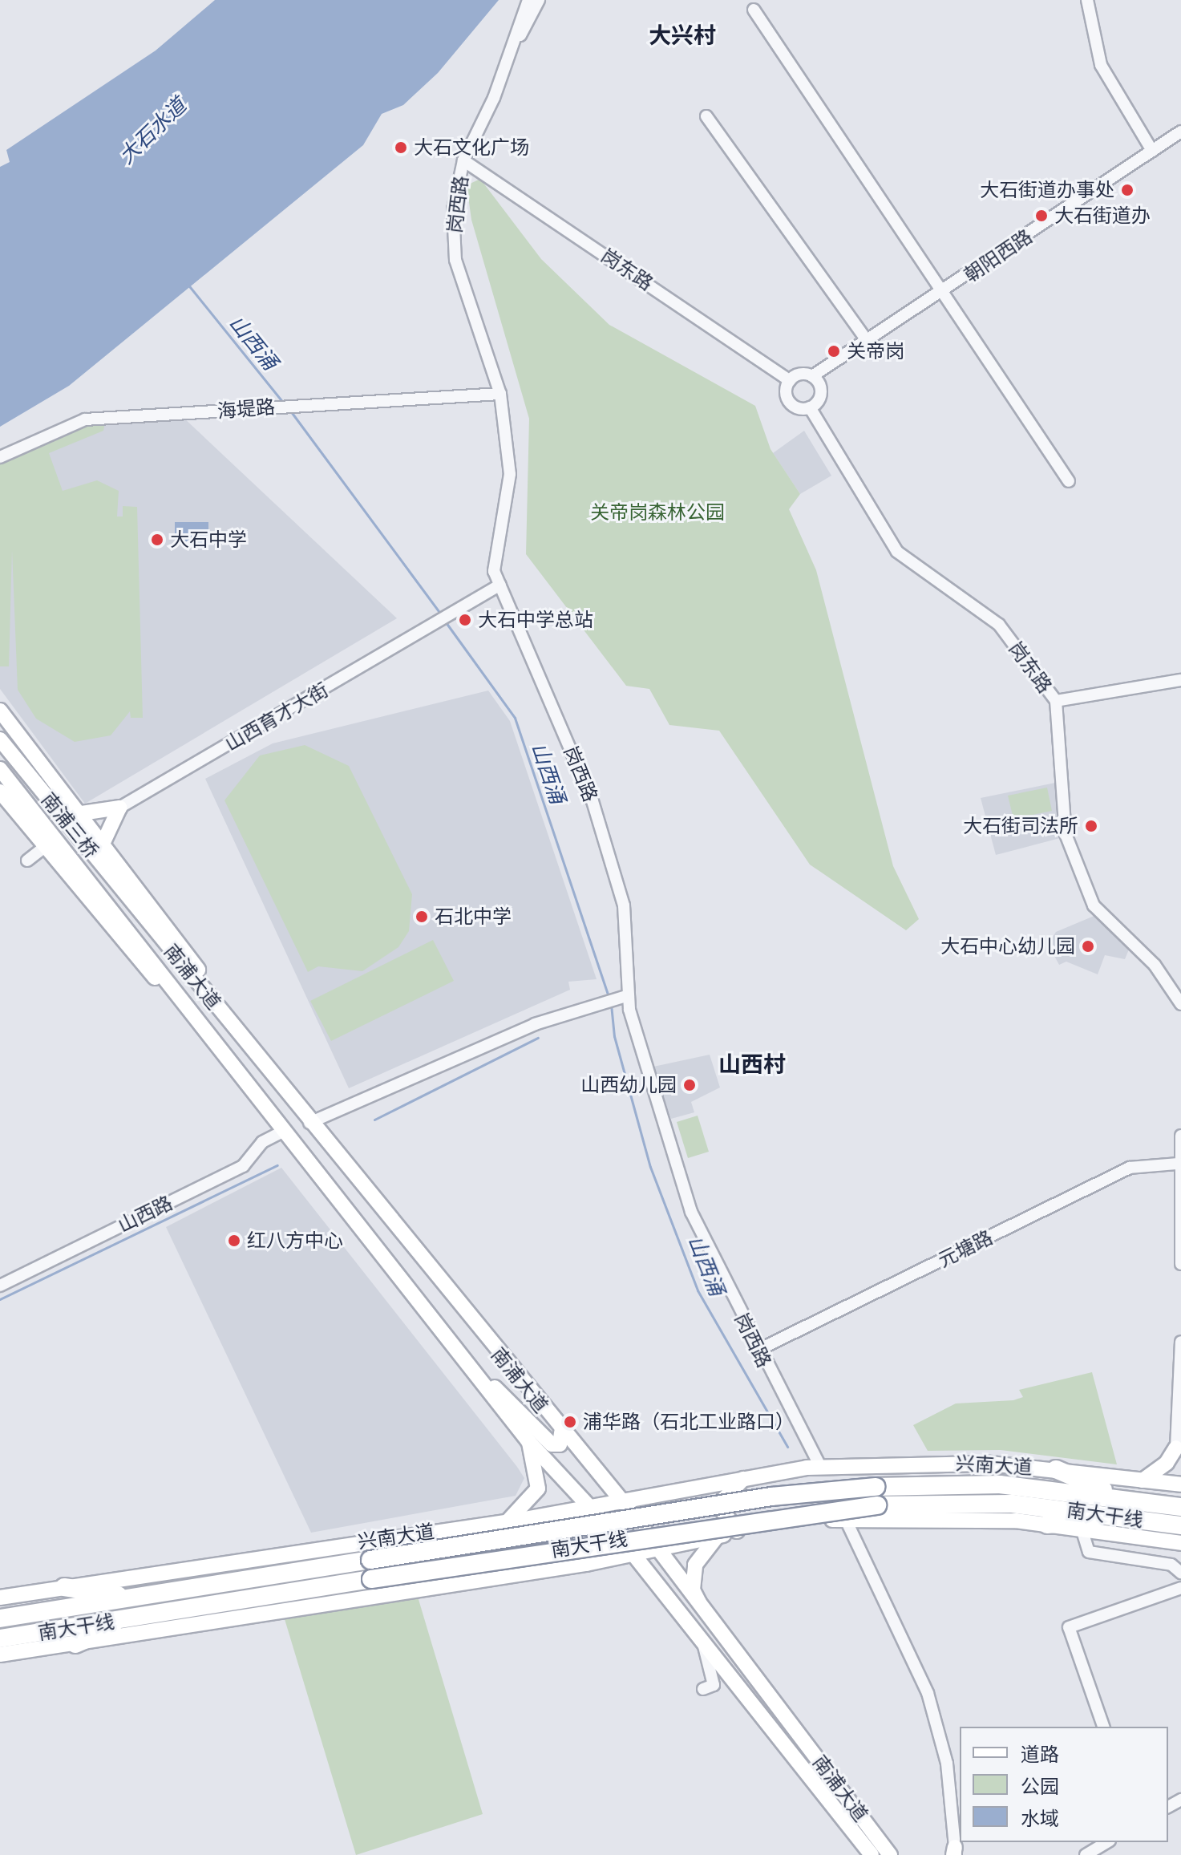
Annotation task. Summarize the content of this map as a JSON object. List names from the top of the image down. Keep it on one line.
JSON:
{"streets":{"highway":["南大干线"],"main road":["南浦三桥","南浦大道","兴南大道"],"street":["岗西路","朝阳西路","岗东路","海堤路","山西育才大街","山西路","元塘路"]},"crossings":[["岗西路","岗东路"],["岗西路","海堤路"],["岗西路","山西育才大街"],["岗西路","元塘路"],["岗西路","兴南大道"],["朝阳西路","岗东路"],["南浦三桥","南浦大道"],["南浦大道","山西路"],["南浦大道","兴南大道"]],"districts":["大兴村","山西村"],"water":["大石水道","山西涌"],"parks":["关帝岗森林公园"],"places":["大石文化广场","大石街道办事处","大石街道办","关帝岗","大石中学","大石中学总站","大石街司法所","石北中学","大石中心幼儿园","山西幼儿园","红八方中心","浦华路（石北工业路口）"],"legend":["道路","公园","水域"]}
